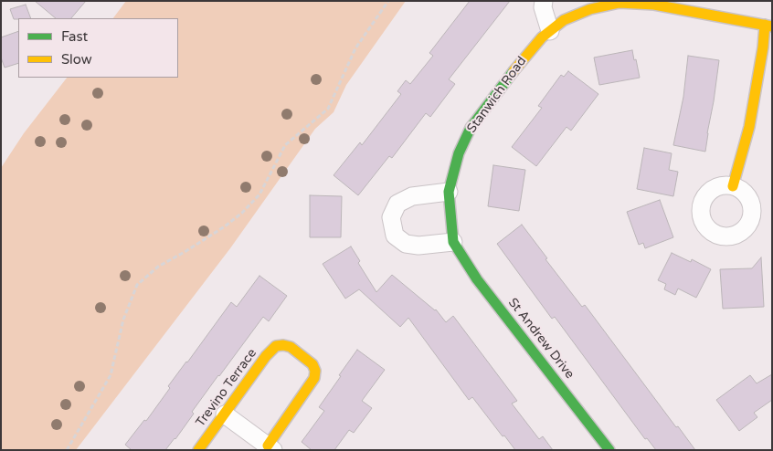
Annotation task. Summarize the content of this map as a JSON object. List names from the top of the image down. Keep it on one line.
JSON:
{"streets":{"street":["Stanwich Road","St Andrew Drive","Trevino Terrace"]},"crossings":[["Stanwich Road","St Andrew Drive"]],"legend":["Fast","Slow"]}
